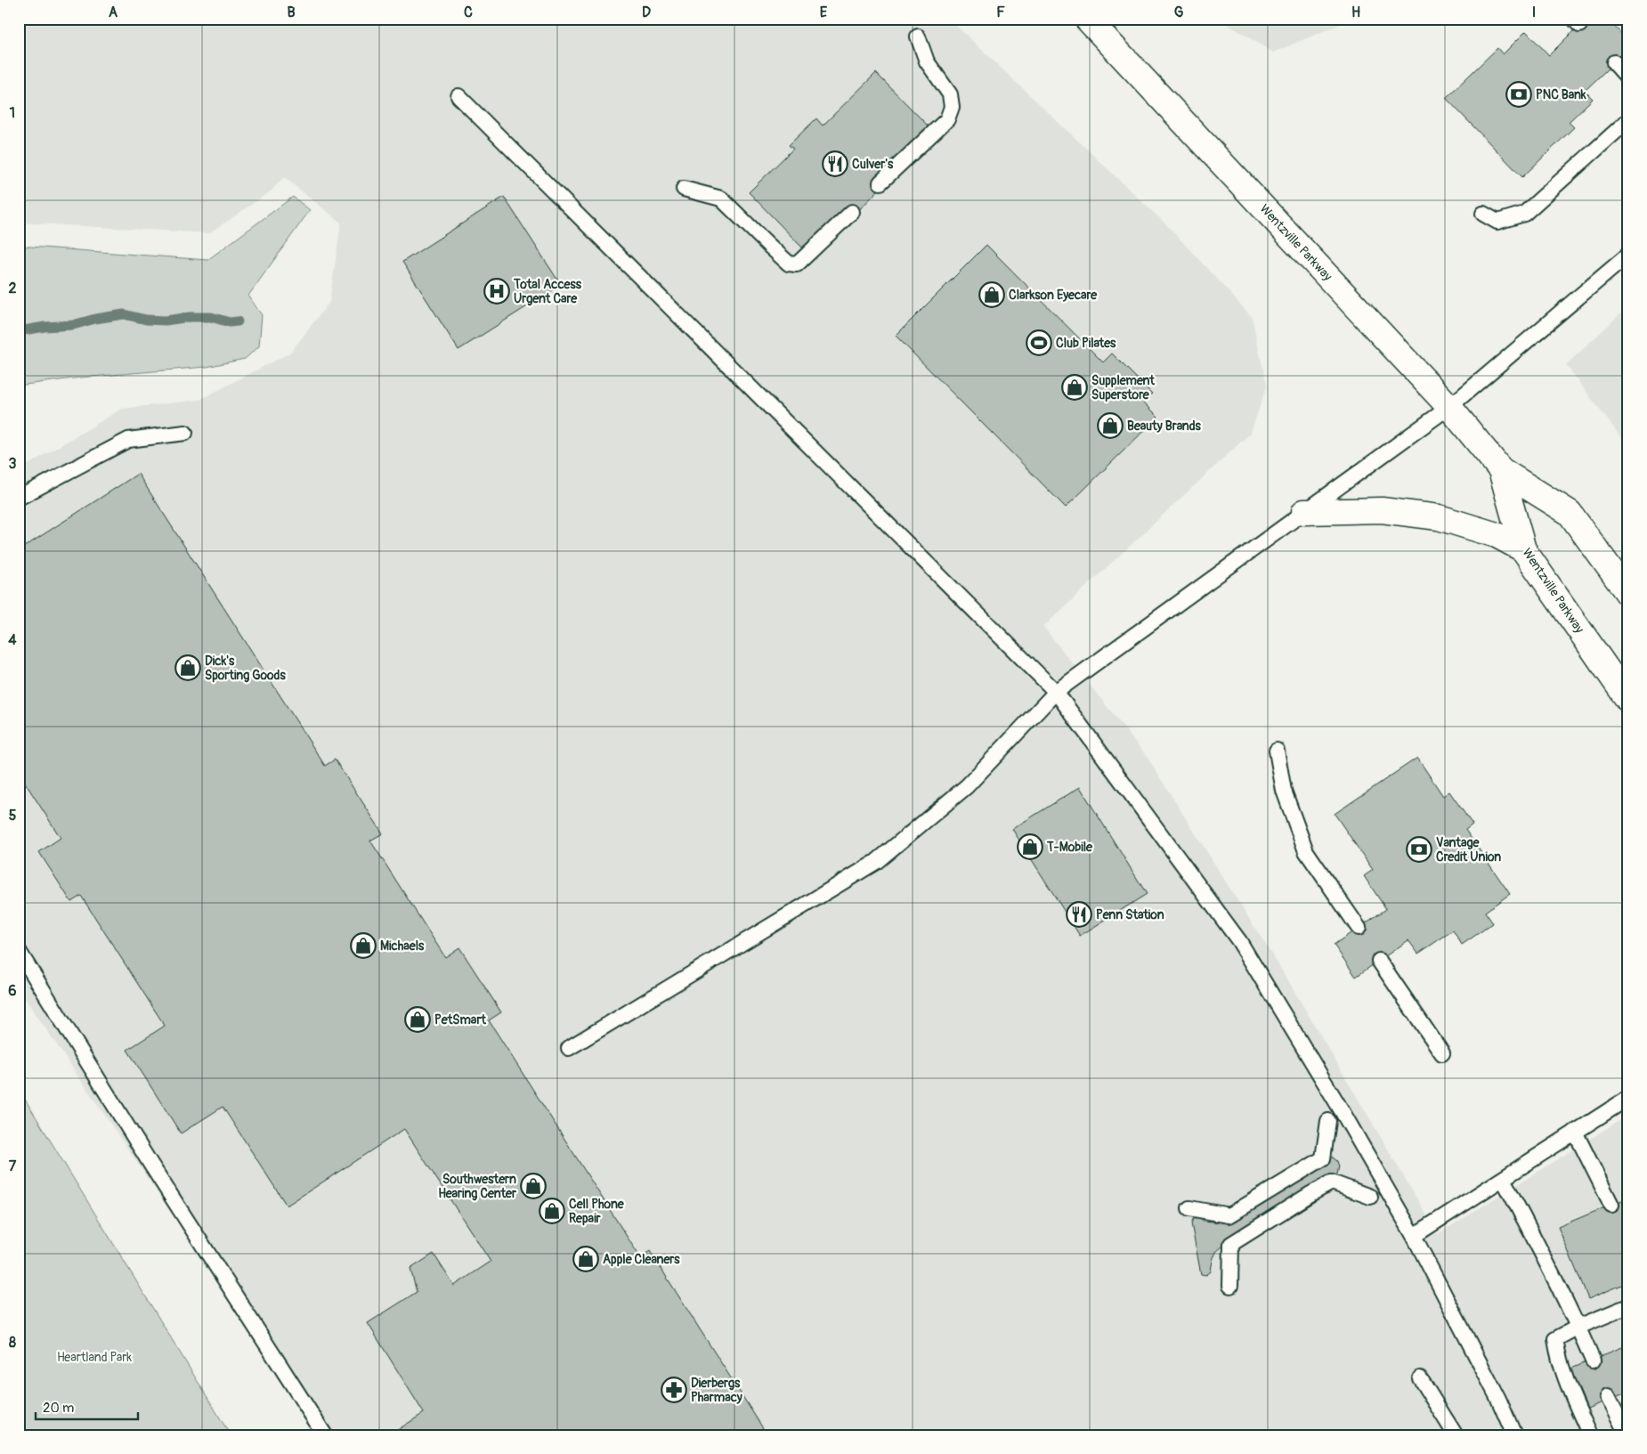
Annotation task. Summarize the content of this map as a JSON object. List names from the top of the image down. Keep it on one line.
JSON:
{"streets":{"main road":["Wentzville Parkway"]},"parks":["Heartland Park"],"places":{"bank":["PNC Bank","Vantage Credit Union"],"restaurant":["Culver's","Penn Station"],"hospital":["Total Access Urgent Care"],"shop":["Clarkson Eyecare","Supplement Superstore","Beauty Brands","Dick's Sporting Goods","T-Mobile","Michaels","PetSmart","Southwestern Hearing Center","Cell Phone Repair","Apple Cleaners"],"sports":["Club Pilates"],"pharmacy":["Dierbergs Pharmacy"]},"scale_bar":"20 m","grid":{"columns":["A","B","C","D","E","F","G","H","I"],"rows":["1","2","3","4","5","6","7","8"]}}
